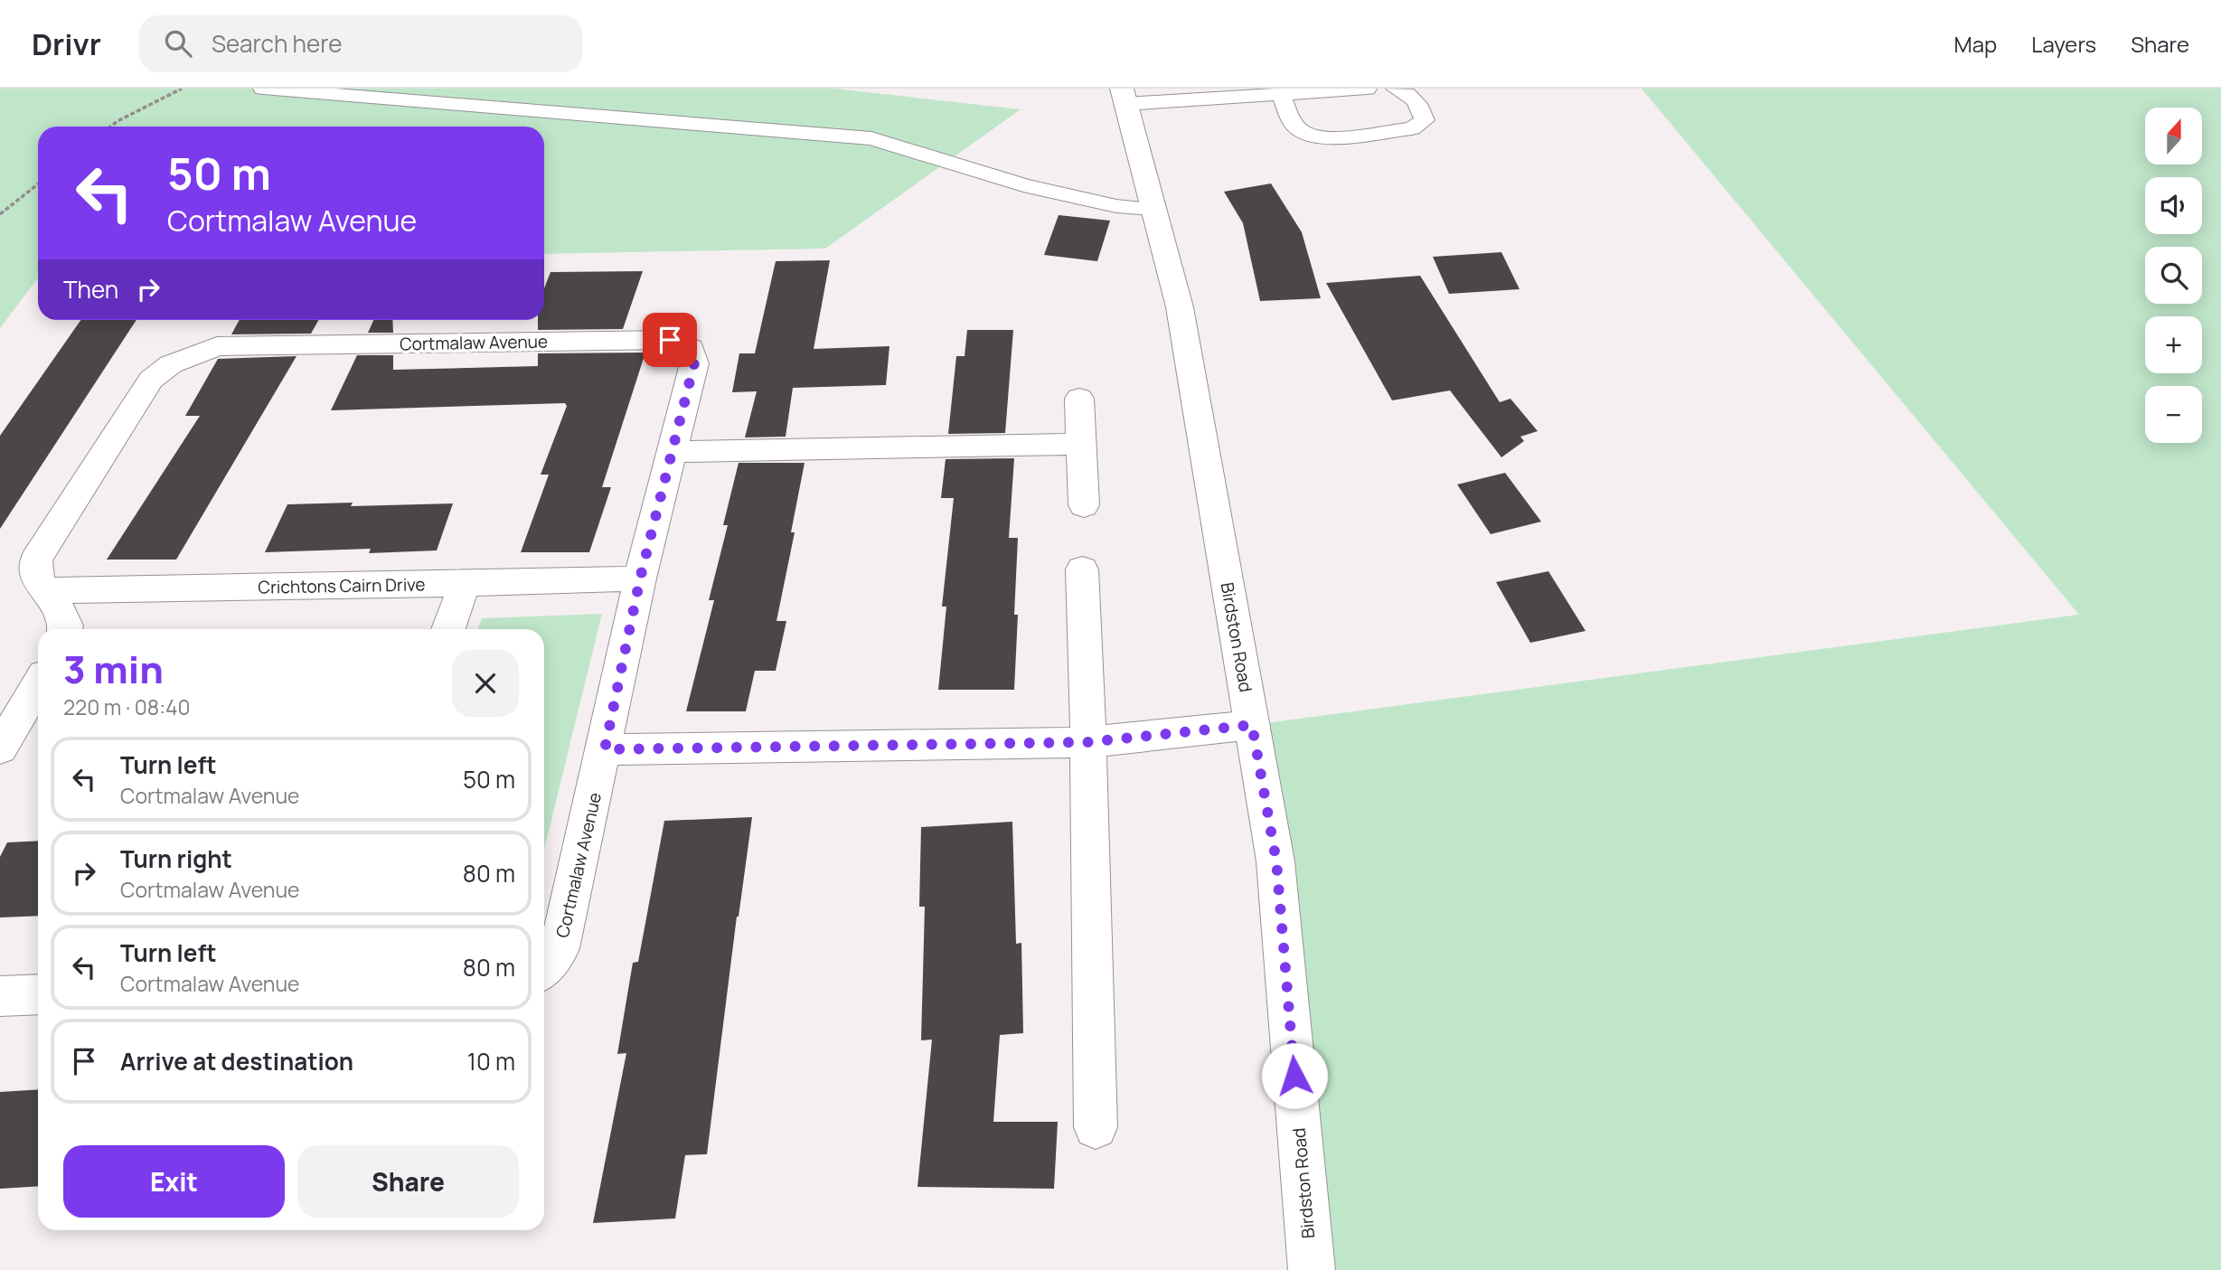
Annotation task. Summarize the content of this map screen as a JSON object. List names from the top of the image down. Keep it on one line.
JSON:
{"streets":{"street":["Cortmalaw Avenue","Crichtons Cairn Drive","Birdston Road"]},"crossings":[["Cortmalaw Avenue","Crichtons Cairn Drive"]],"north":"top","page":{"header":"Drivr","search":"Search here","nav":["Map","Layers","Share"],"map_buttons":["+","−"],"turn":["50 m","Cortmalaw Avenue"],"then":"Then","heading":["3 min","220 m · 08:40"],"list":[{"name":"Turn left","note":"Cortmalaw Avenue","value":"50 m"},{"name":"Turn right","note":"Cortmalaw Avenue","value":"80 m"},{"name":"Turn left","note":"Cortmalaw Avenue","value":"80 m"},{"name":"Arrive at destination","value":"10 m"}],"buttons":["Exit","Share"]}}
